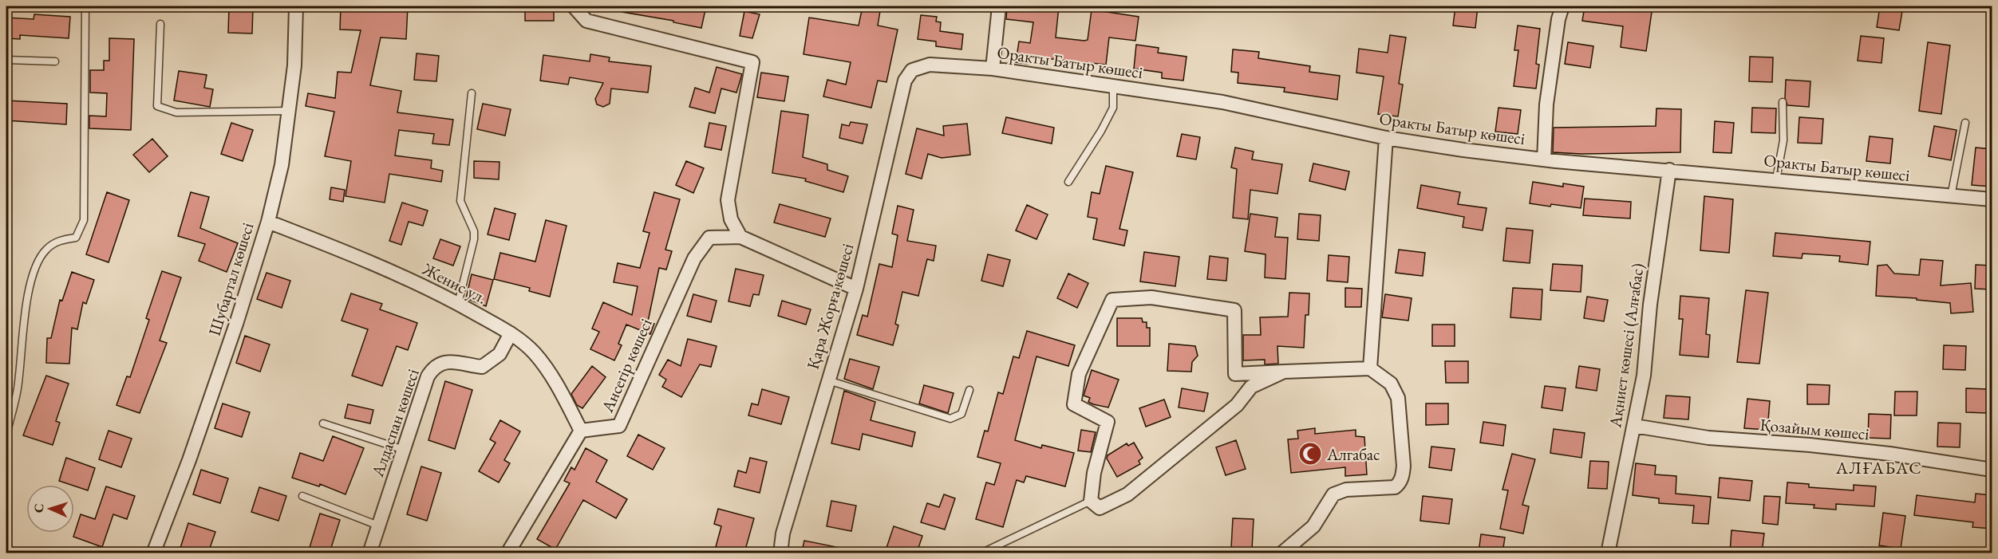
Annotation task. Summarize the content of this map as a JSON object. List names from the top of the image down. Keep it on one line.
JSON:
{"streets":{"street":["Оракты Батыр көшесі","Шубартал көшесі","Женис ул.","Қара Жорға көшесі","Ақниет көшесі (Алғабас)","Ансегір көшесі","Алдаспан көшесі","Қозайым көшесі"]},"crossings":[["Оракты Батыр көшесі","Қара Жорға көшесі"],["Оракты Батыр көшесі","Ақниет көшесі (Алғабас)"],["Шубартал көшесі","Женис ул."],["Женис ул.","Ансегір көшесі"],["Женис ул.","Алдаспан көшесі"],["Қара Жорға көшесі","Ансегір көшесі"],["Ақниет көшесі (Алғабас)","Қозайым көшесі"]],"districts":["АЛҒАБАС"],"places":{"mosque":["Алгабас"]},"north":"left"}
